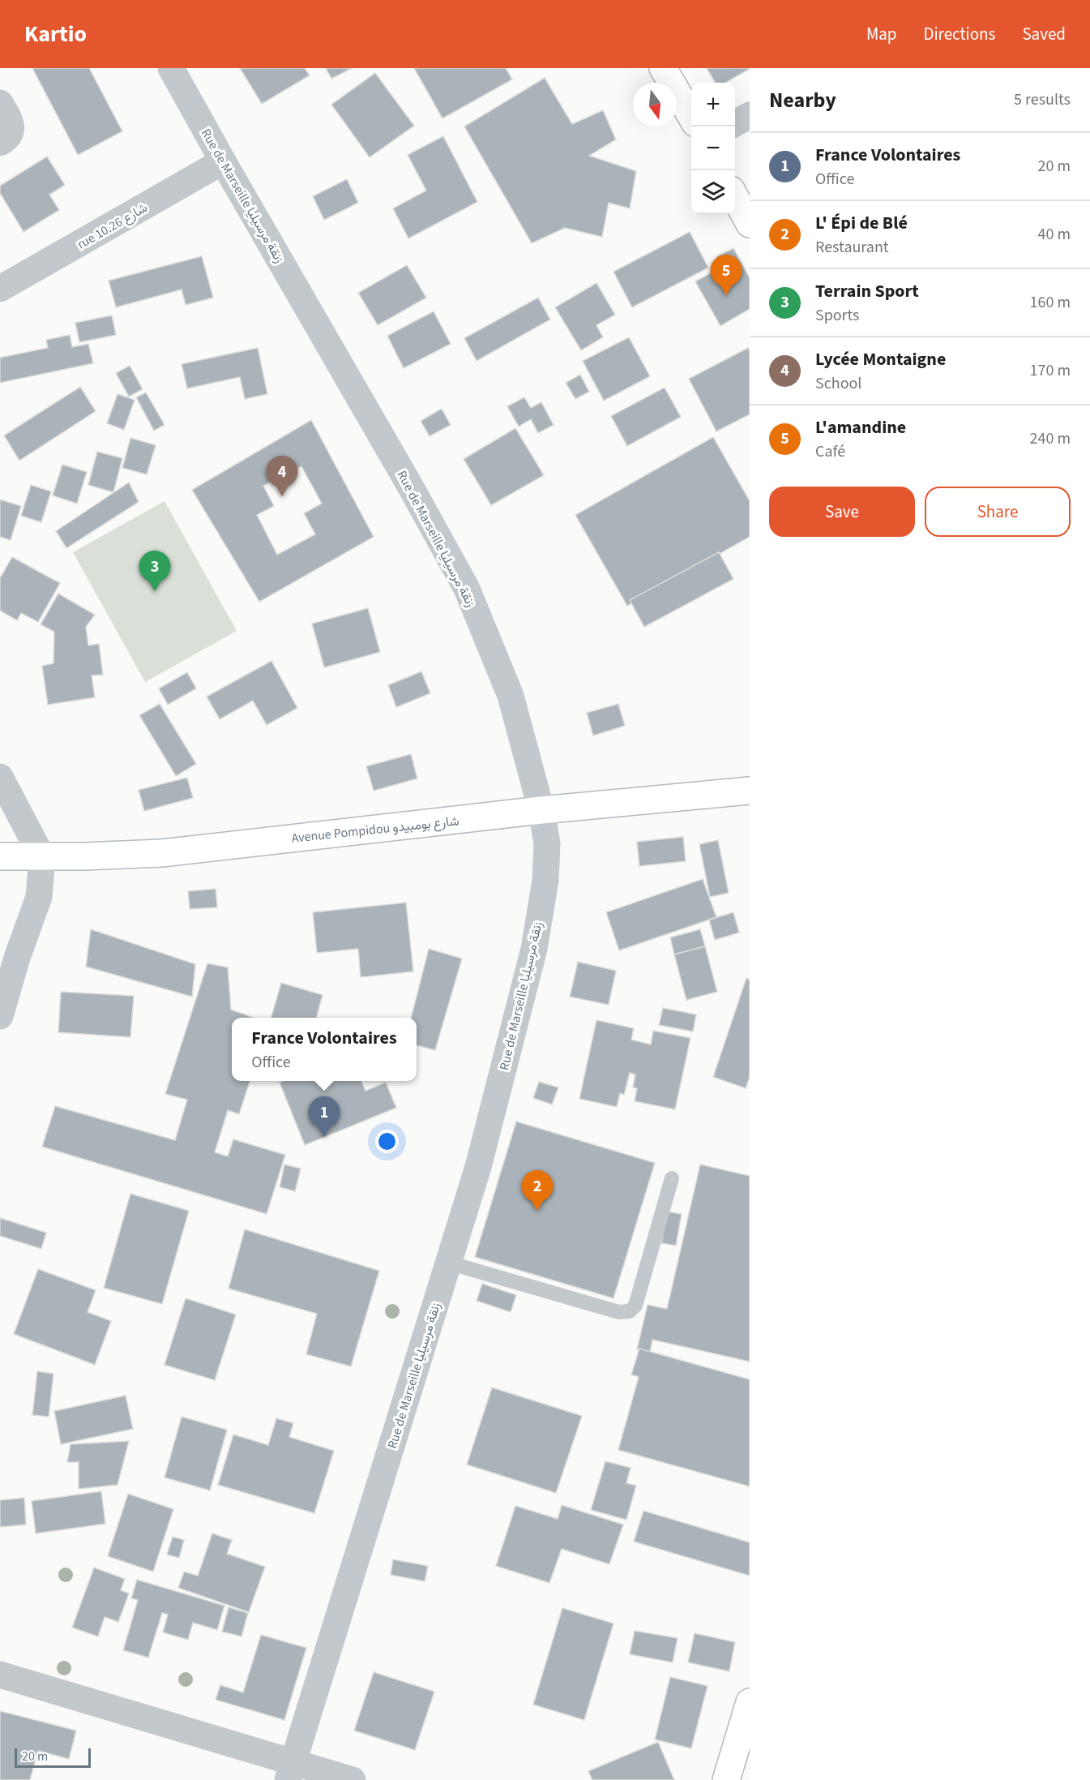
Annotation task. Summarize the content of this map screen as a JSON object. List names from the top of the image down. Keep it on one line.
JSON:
{"streets":{"main road":["Avenue Pompidou شارع بومبيدو"],"street":["Rue de Marseille زنقة مرسيليا","rue 10.26 شارع"]},"crossings":[["Rue de Marseille زنقة مرسيليا","rue 10.26 شارع"],["Rue de Marseille زنقة مرسيليا","Avenue Pompidou شارع بومبيدو"]],"scale_bar":"20 m","north":"bottom","page":{"header":"Kartio","nav":["Map","Directions","Saved"],"heading":["Nearby","5 results"],"map_buttons":["+","−"],"list":[{"mark":"1","name":"France Volontaires","note":"Office","value":"20 m"},{"mark":"2","name":"L' Épi de Blé","note":"Restaurant","value":"40 m"},{"mark":"3","name":"Terrain Sport","note":"Sports","value":"160 m"},{"mark":"4","name":"Lycée Montaigne","note":"School","value":"170 m"},{"mark":"5","name":"L'amandine","note":"Café","value":"240 m"}],"pins":["5","4","3","1","2"],"buttons":["Save","Share"],"popup":["France Volontaires","Office"],"scale":"20 m"}}
